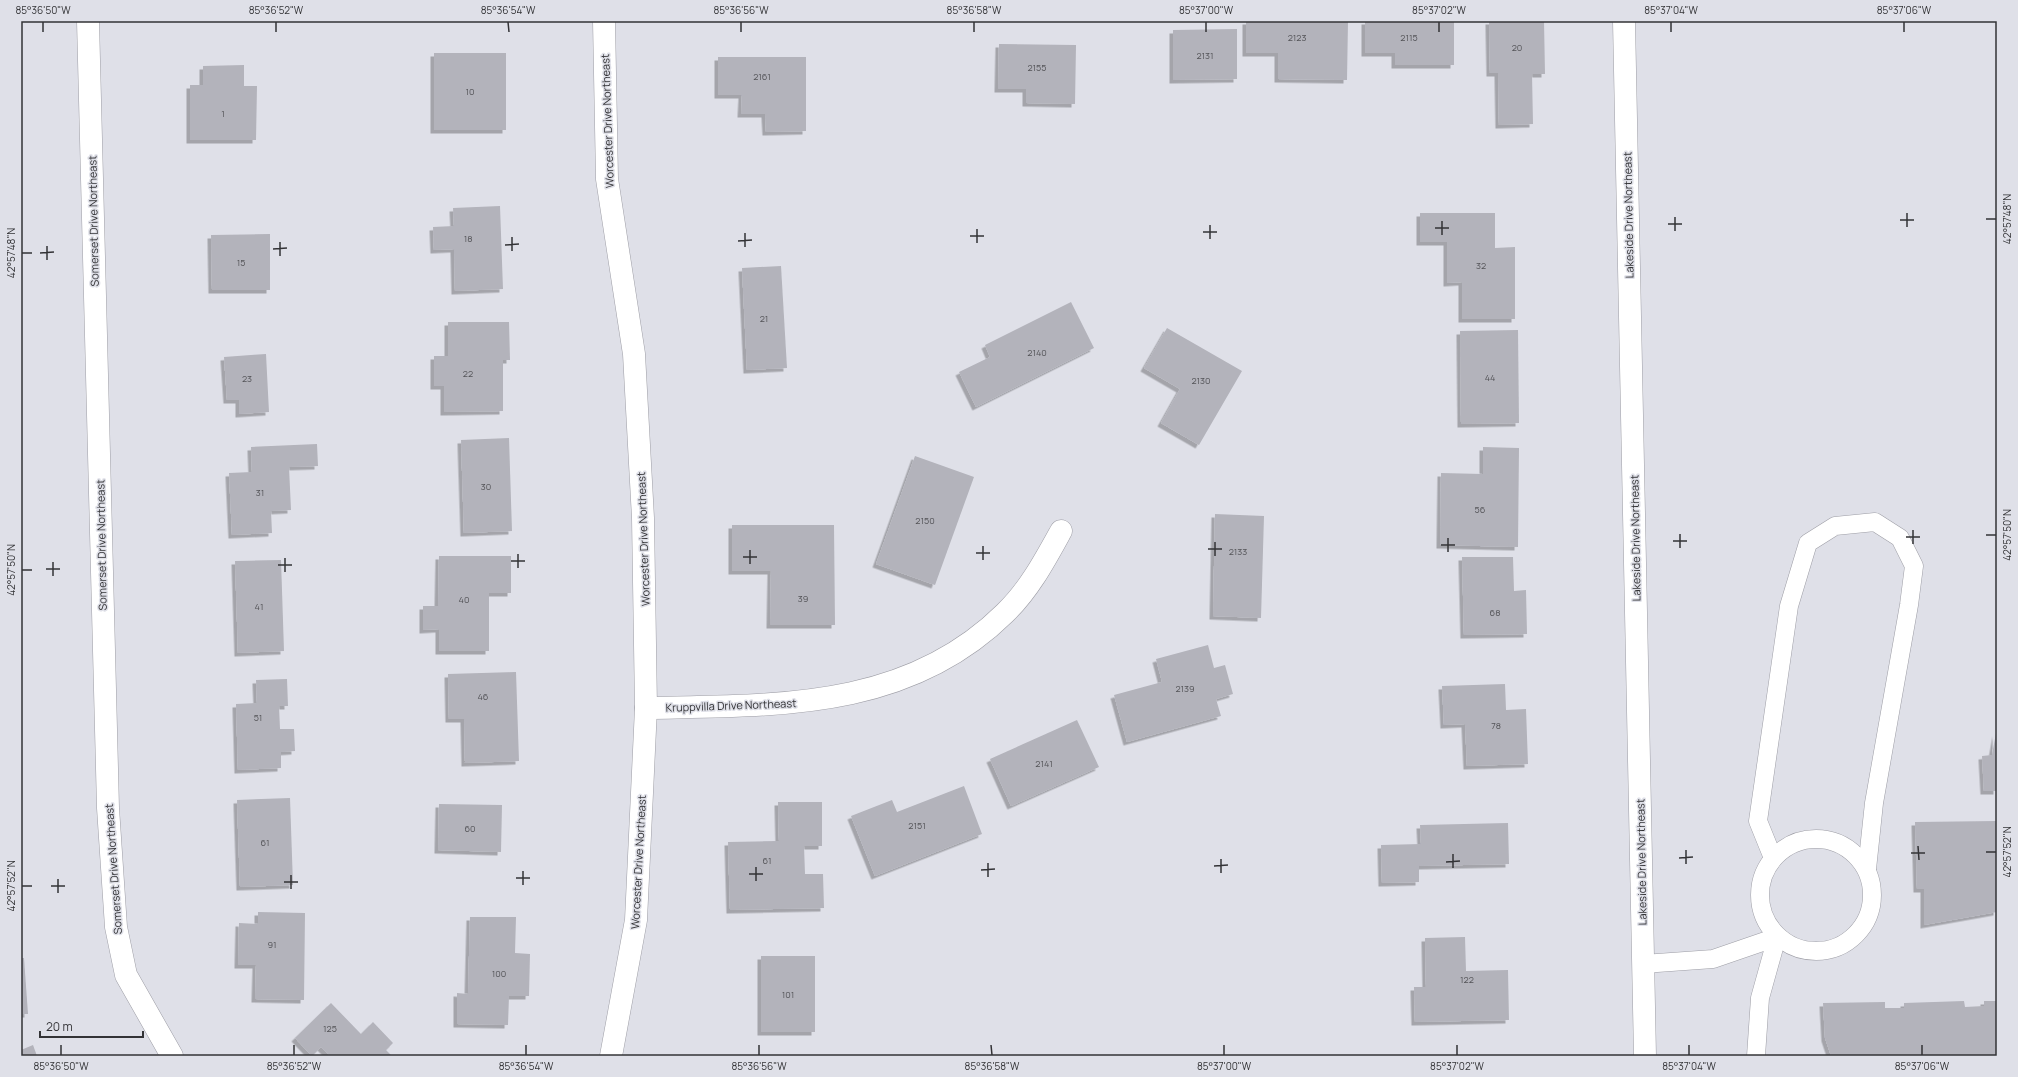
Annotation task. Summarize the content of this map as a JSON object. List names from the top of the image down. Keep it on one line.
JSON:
{"streets":{"street":["Worcester Drive Northeast","Lakeside Drive Northeast","Somerset Drive Northeast","Kruppvilla Drive Northeast"]},"crossings":[["Worcester Drive Northeast","Kruppvilla Drive Northeast"]],"house_numbers":["2123","2115","20","2131","2155","2161","10","1","18","15","32","21","2140","22","44","23","2130","30","31","56","2150","2133","39","40","41","68","2139","46","51","78","2141","2151","60","61","61","91","100","122","101","125"],"scale_bar":"20 m","coordinates":["85°36'50\"W","85°36'52\"W","85°36'54\"W","85°36'56\"W","85°36'58\"W","85°37'00\"W","85°37'02\"W","85°37'04\"W","85°37'06\"W","42°57'48\"N","42°57'50\"N","42°57'52\"N"]}
